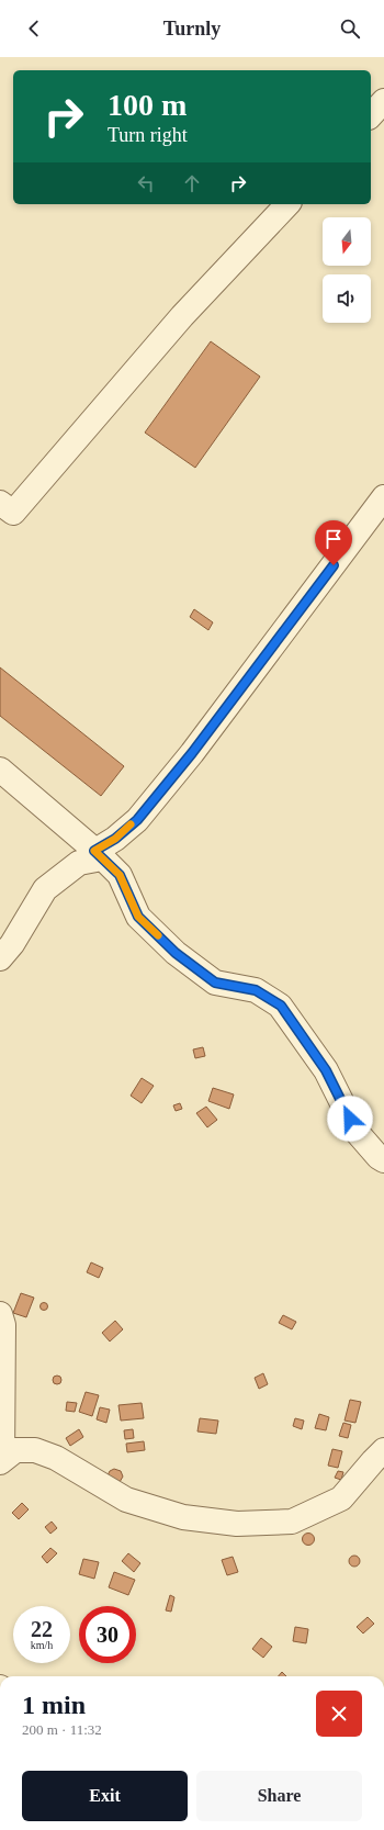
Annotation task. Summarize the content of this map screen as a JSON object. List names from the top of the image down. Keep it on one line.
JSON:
{"north":"bottom","page":{"header":"Turnly","turn":["100 m","Turn right"],"speed":"22 km/h","limit":"30","heading":["1 min","200 m · 11:32"],"buttons":["Exit","Share"]}}
